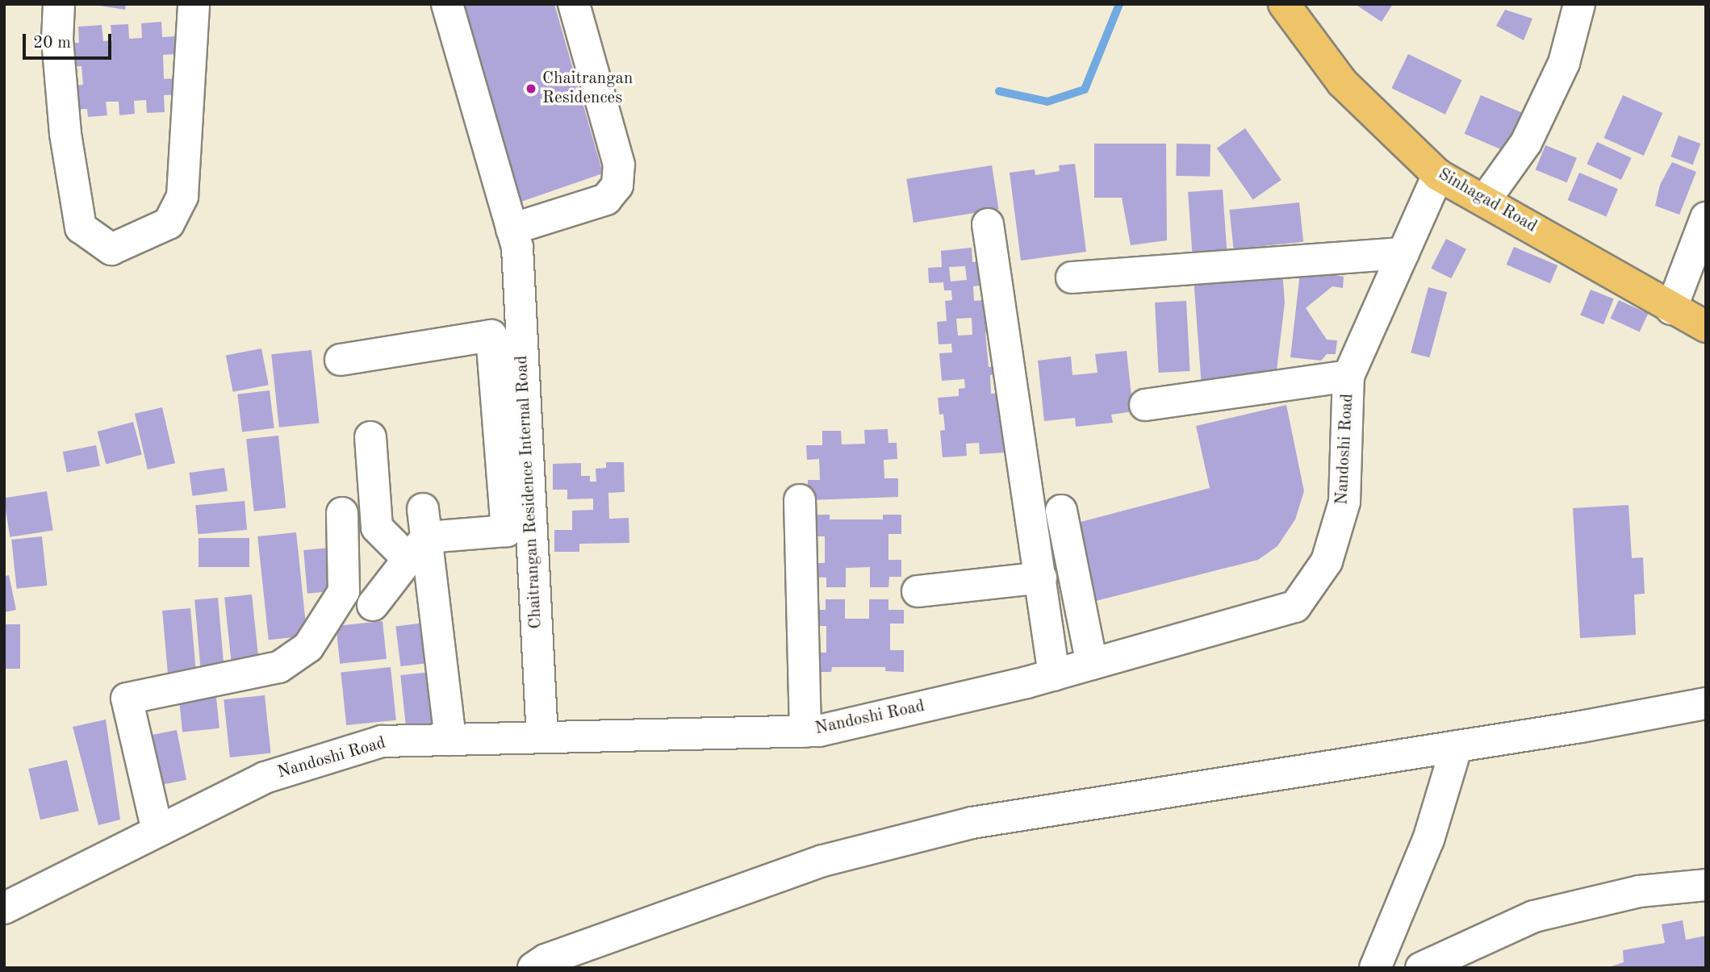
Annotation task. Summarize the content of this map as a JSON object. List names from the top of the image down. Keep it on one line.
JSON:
{"streets":{"main road":["Sinhagad Road"],"street":["Nandoshi Road","Chaitrangan Residence Internal Road"]},"crossings":[["Sinhagad Road","Nandoshi Road"],["Nandoshi Road","Chaitrangan Residence Internal Road"]],"places":["Chaitrangan Residences"],"scale_bar":"20 m"}
